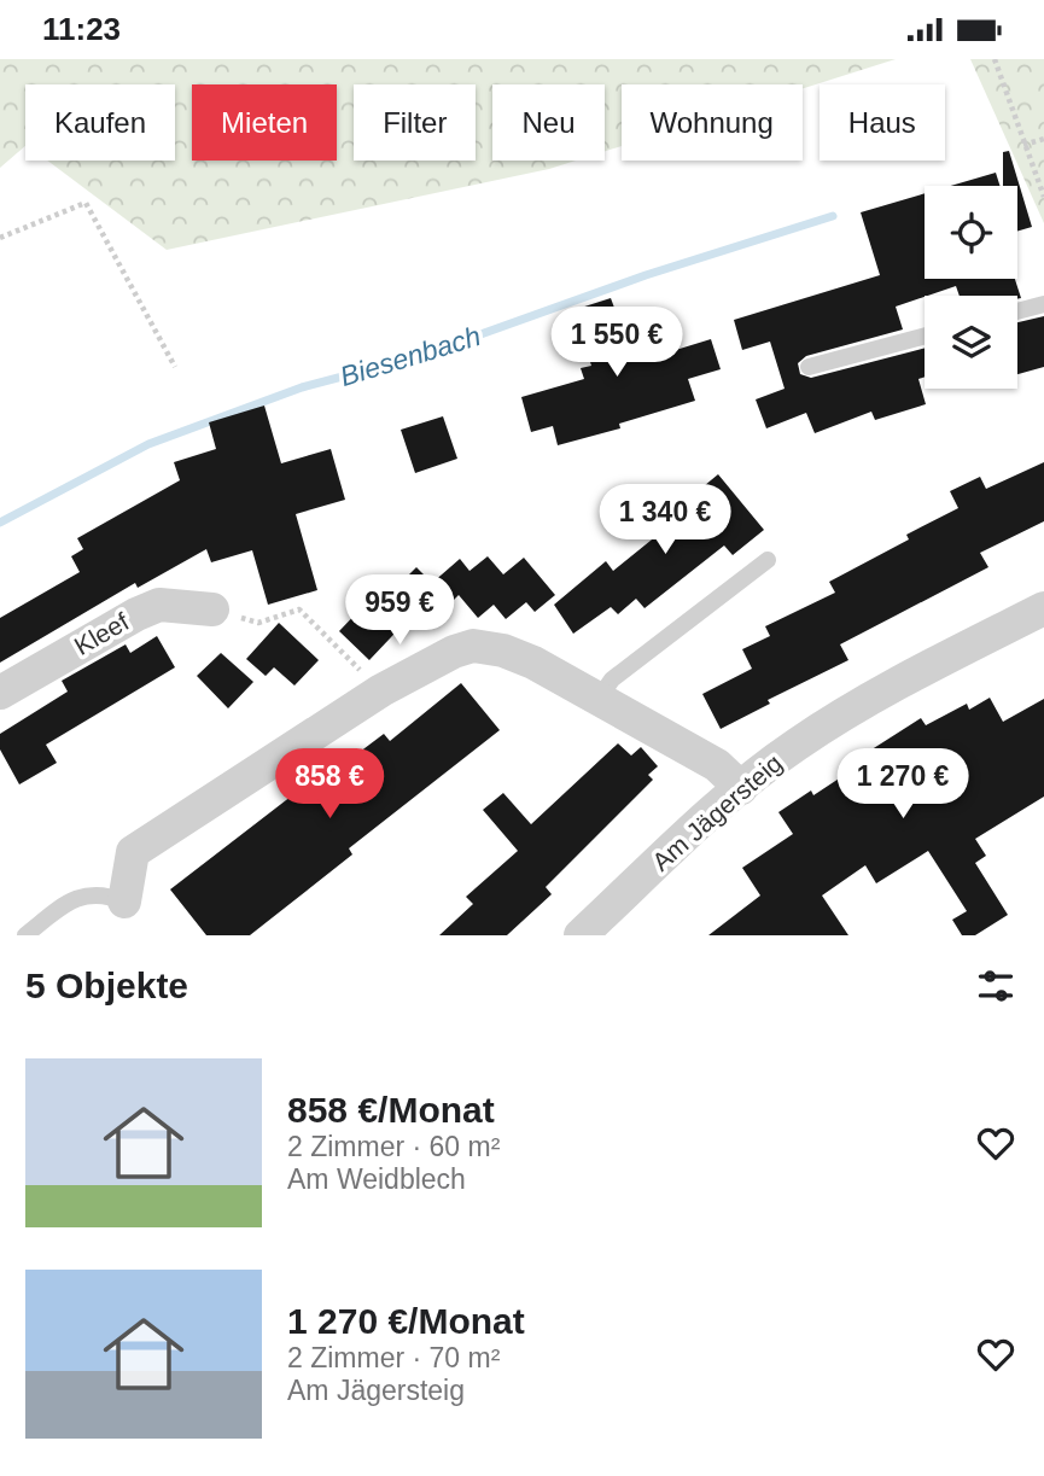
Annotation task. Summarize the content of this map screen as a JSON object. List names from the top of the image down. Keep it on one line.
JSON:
{"streets":{"street":["Kleef","Am Jägersteig"]},"water":["Biesenbach"],"page":{"status":"11:23","chip":["Kaufen","Mieten","Filter","Neu","Wohnung","Haus"],"price":["1 550 €","1 340 €","959 €","858 €","1 270 €"],"heading":"5 Objekte","list":[{"name":"858 €/Monat","note":"2 Zimmer · 60 m² · Am Weidblech"},{"name":"1 270 €/Monat","note":"2 Zimmer · 70 m² · Am Jägersteig"}]}}
